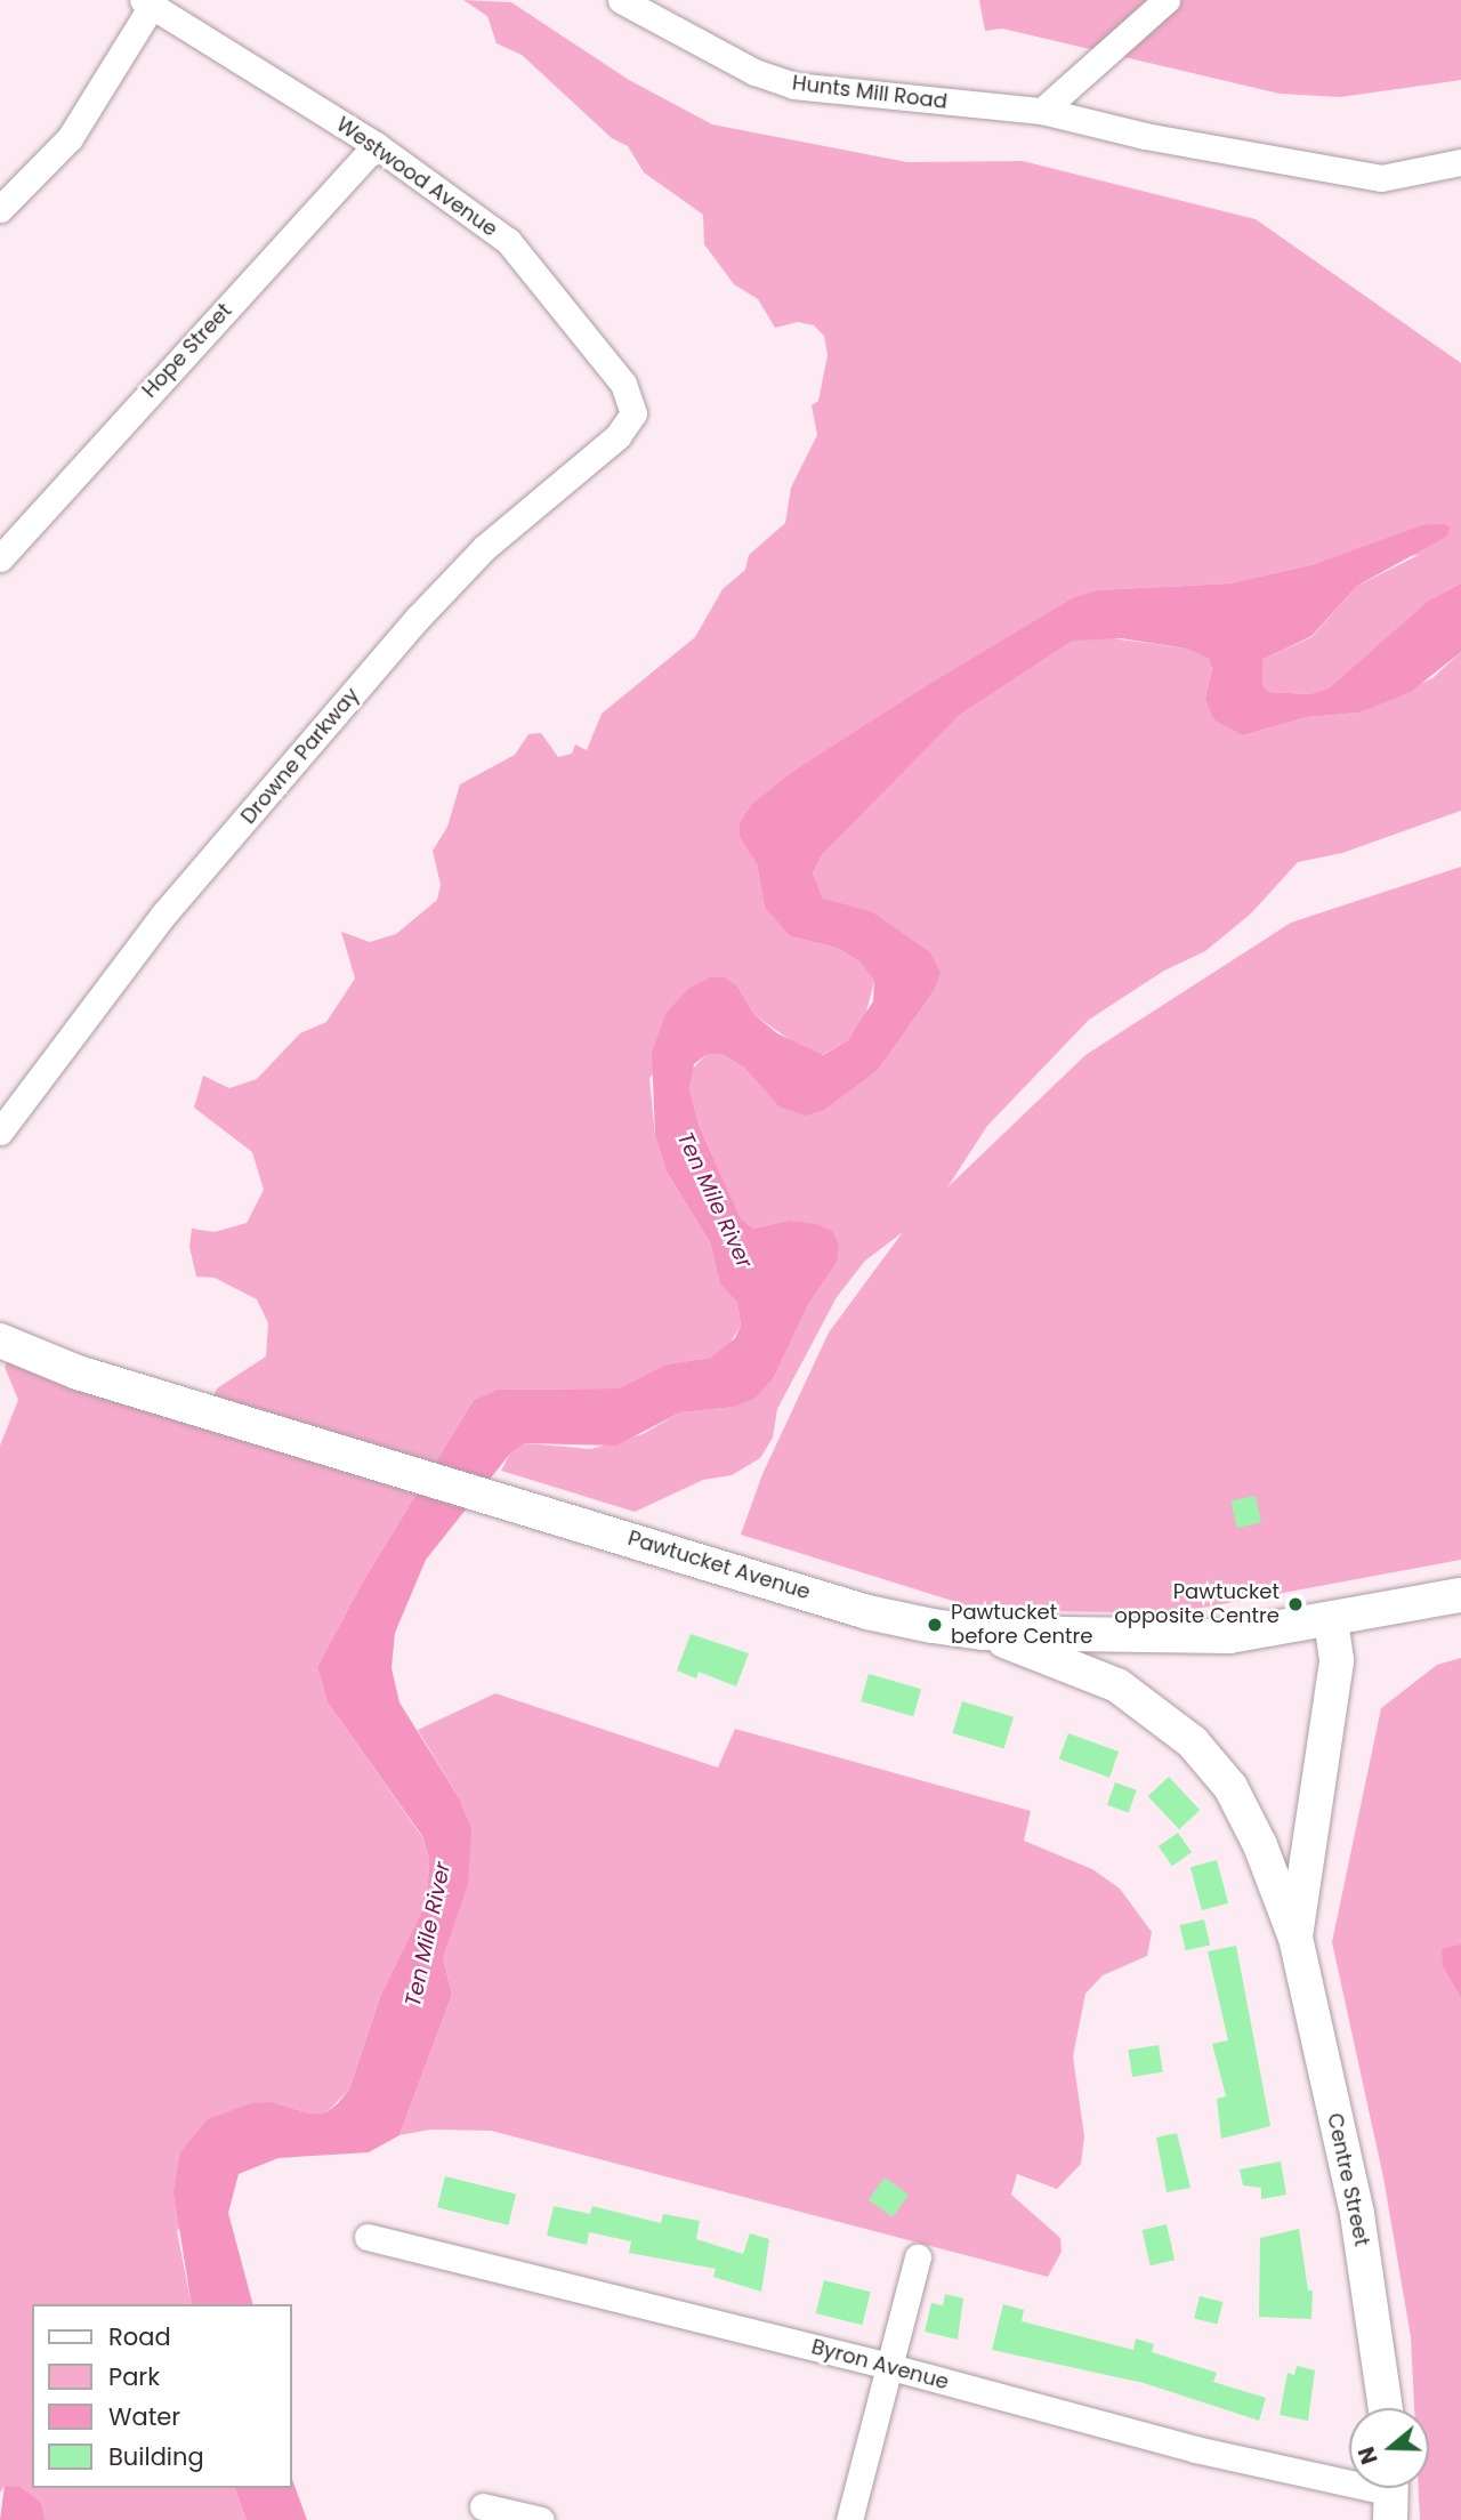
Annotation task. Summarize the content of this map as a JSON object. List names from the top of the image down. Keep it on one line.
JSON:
{"streets":{"main road":["Pawtucket Avenue","Centre Street"],"street":["Hunts Mill Road","Westwood Avenue","Hope Street","Drowne Parkway","Byron Avenue"]},"crossings":[["Westwood Avenue","Hope Street"],["Westwood Avenue","Drowne Parkway"],["Pawtucket Avenue","Centre Street"]],"water":["Ten Mile River"],"places":["Pawtucket opposite Centre","Pawtucket before Centre"],"legend":["Road","Park","Water","Building"],"north":"left"}
